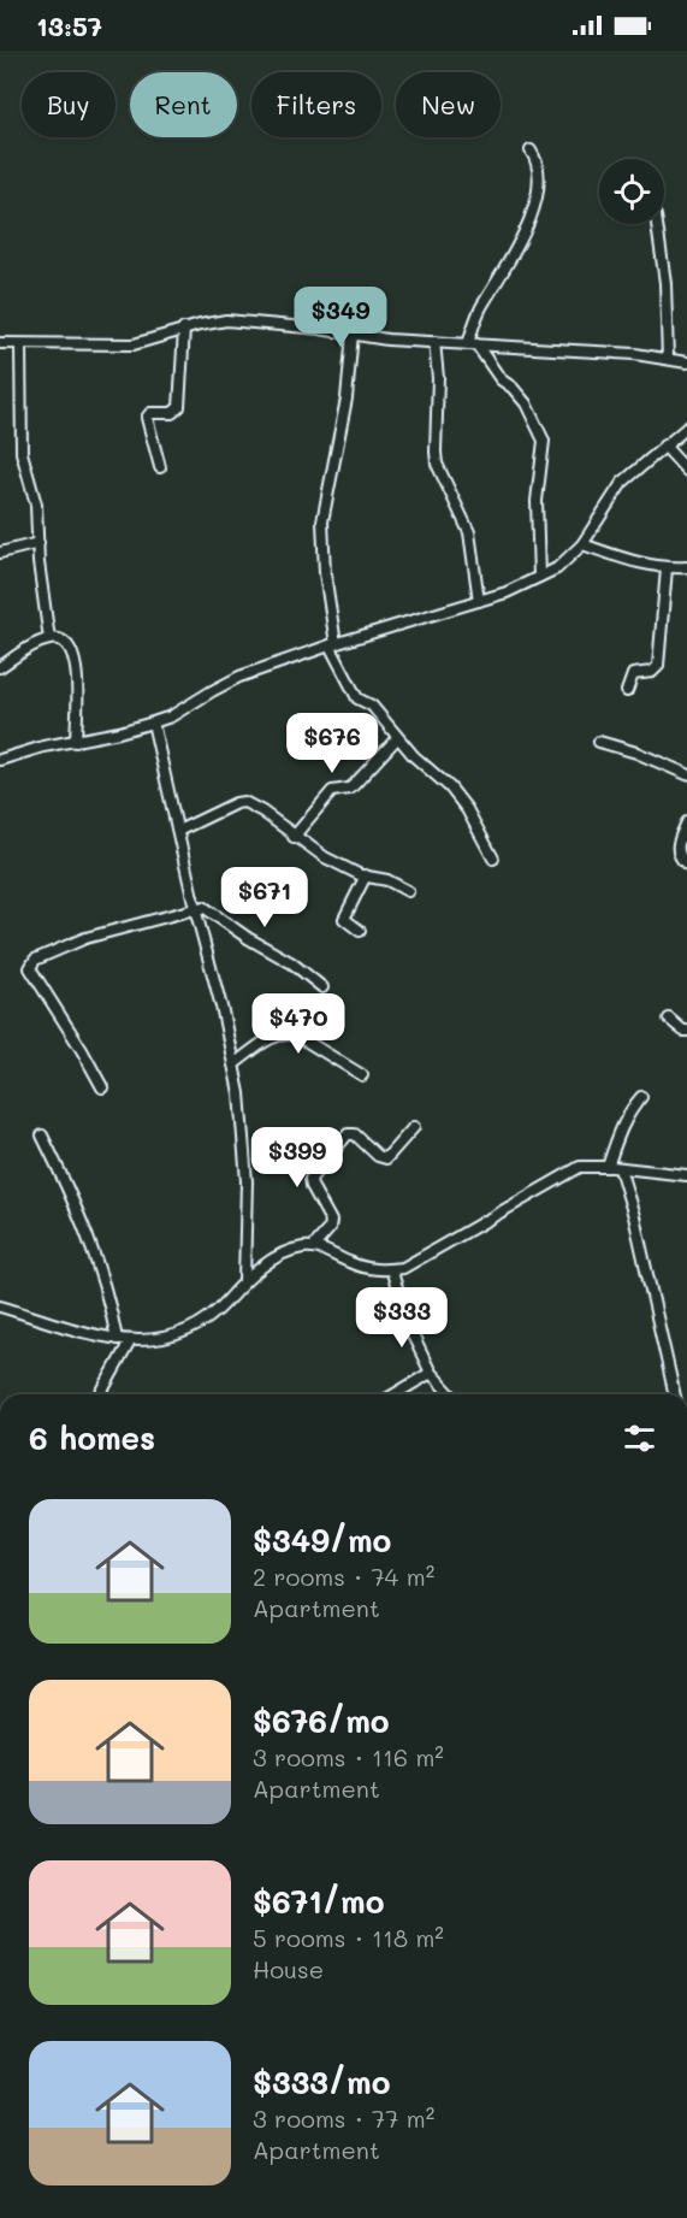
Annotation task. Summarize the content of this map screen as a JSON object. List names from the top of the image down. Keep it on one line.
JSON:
{"page":{"status":"13:57","chip":["Buy","Rent","Filters","New"],"price":["$349","$676","$671","$470","$399","$333"],"heading":"6 homes","list":[{"name":"$349/mo","note":"2 rooms · 74 m² · Apartment"},{"name":"$676/mo","note":"3 rooms · 116 m² · Apartment"},{"name":"$671/mo","note":"5 rooms · 118 m² · House"},{"name":"$333/mo","note":"3 rooms · 77 m² · Apartment"}]}}
